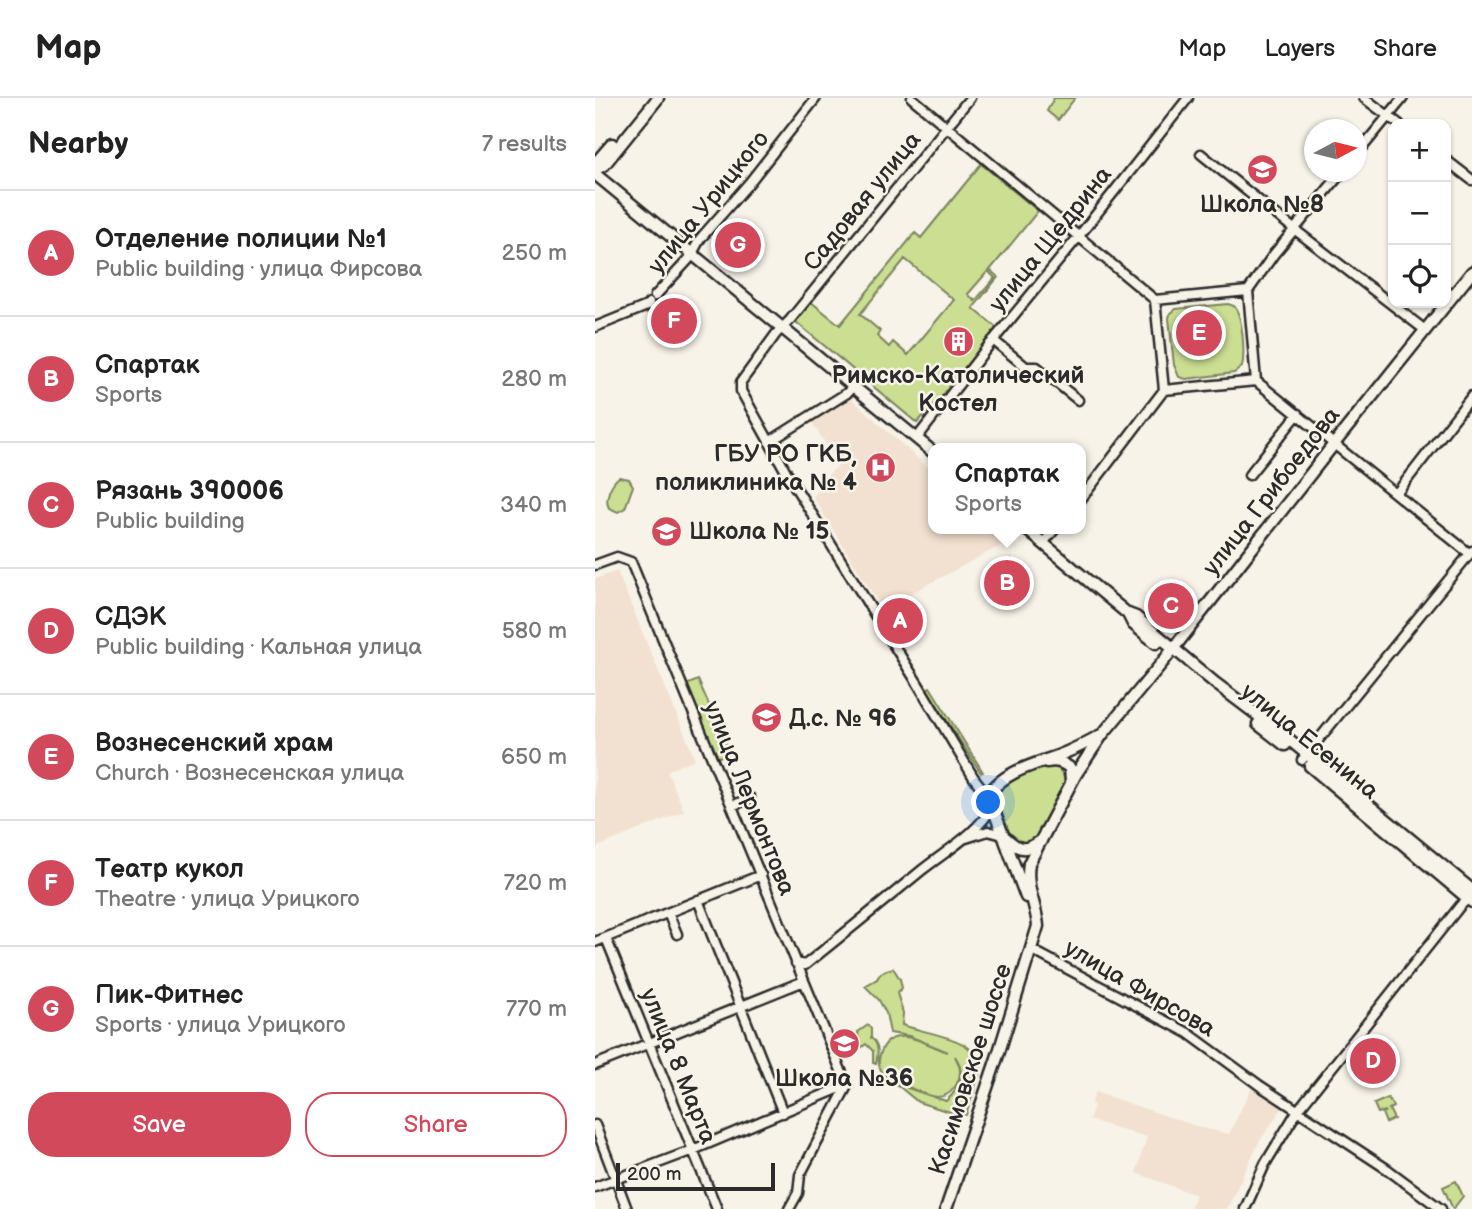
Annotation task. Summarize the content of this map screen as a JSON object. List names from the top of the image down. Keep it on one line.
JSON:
{"streets":{"main road":["улица Грибоедова","улица Есенина","Касимовское шоссе"],"street":["Садовая улица","улица Урицкого","улица Щедрина","улица Лермонтова","улица Фирсова","улица 8 Марта"]},"crossings":[["улица Грибоедова","улица Есенина"],["улица Грибоедова","Касимовское шоссе"],["улица Фирсова","Касимовское шоссе"]],"places":{"school or university":["Школа №8","Школа № 15","Д.с. № 96","Школа №36"],"building":["Римско-Католический Костел"],"hospital":["ГБУ РО ГКБ, поликлиника № 4"]},"scale_bar":"200 m","north":"right","page":{"header":"Map","nav":["Map","Layers","Share"],"heading":["Nearby","7 results"],"map_buttons":["+","−"],"list":[{"mark":"A","name":"Отделение полиции №1","note":"Public building · улица Фирсова","value":"250 m"},{"mark":"B","name":"Спартак","note":"Sports","value":"280 m"},{"mark":"C","name":"Рязань 390006","note":"Public building","value":"340 m"},{"mark":"D","name":"СДЭК","note":"Public building · Кальная улица","value":"580 m"},{"mark":"E","name":"Вознесенский храм","note":"Church · Вознесенская улица","value":"650 m"},{"mark":"F","name":"Театр кукол","note":"Theatre · улица Урицкого","value":"720 m"},{"mark":"G","name":"Пик-Фитнес","note":"Sports · улица Урицкого","value":"770 m"}],"pins":["G","F","E","B","C","A","D"],"popup":["Спартак","Sports"],"buttons":["Save","Share"],"scale":"200 m"}}
